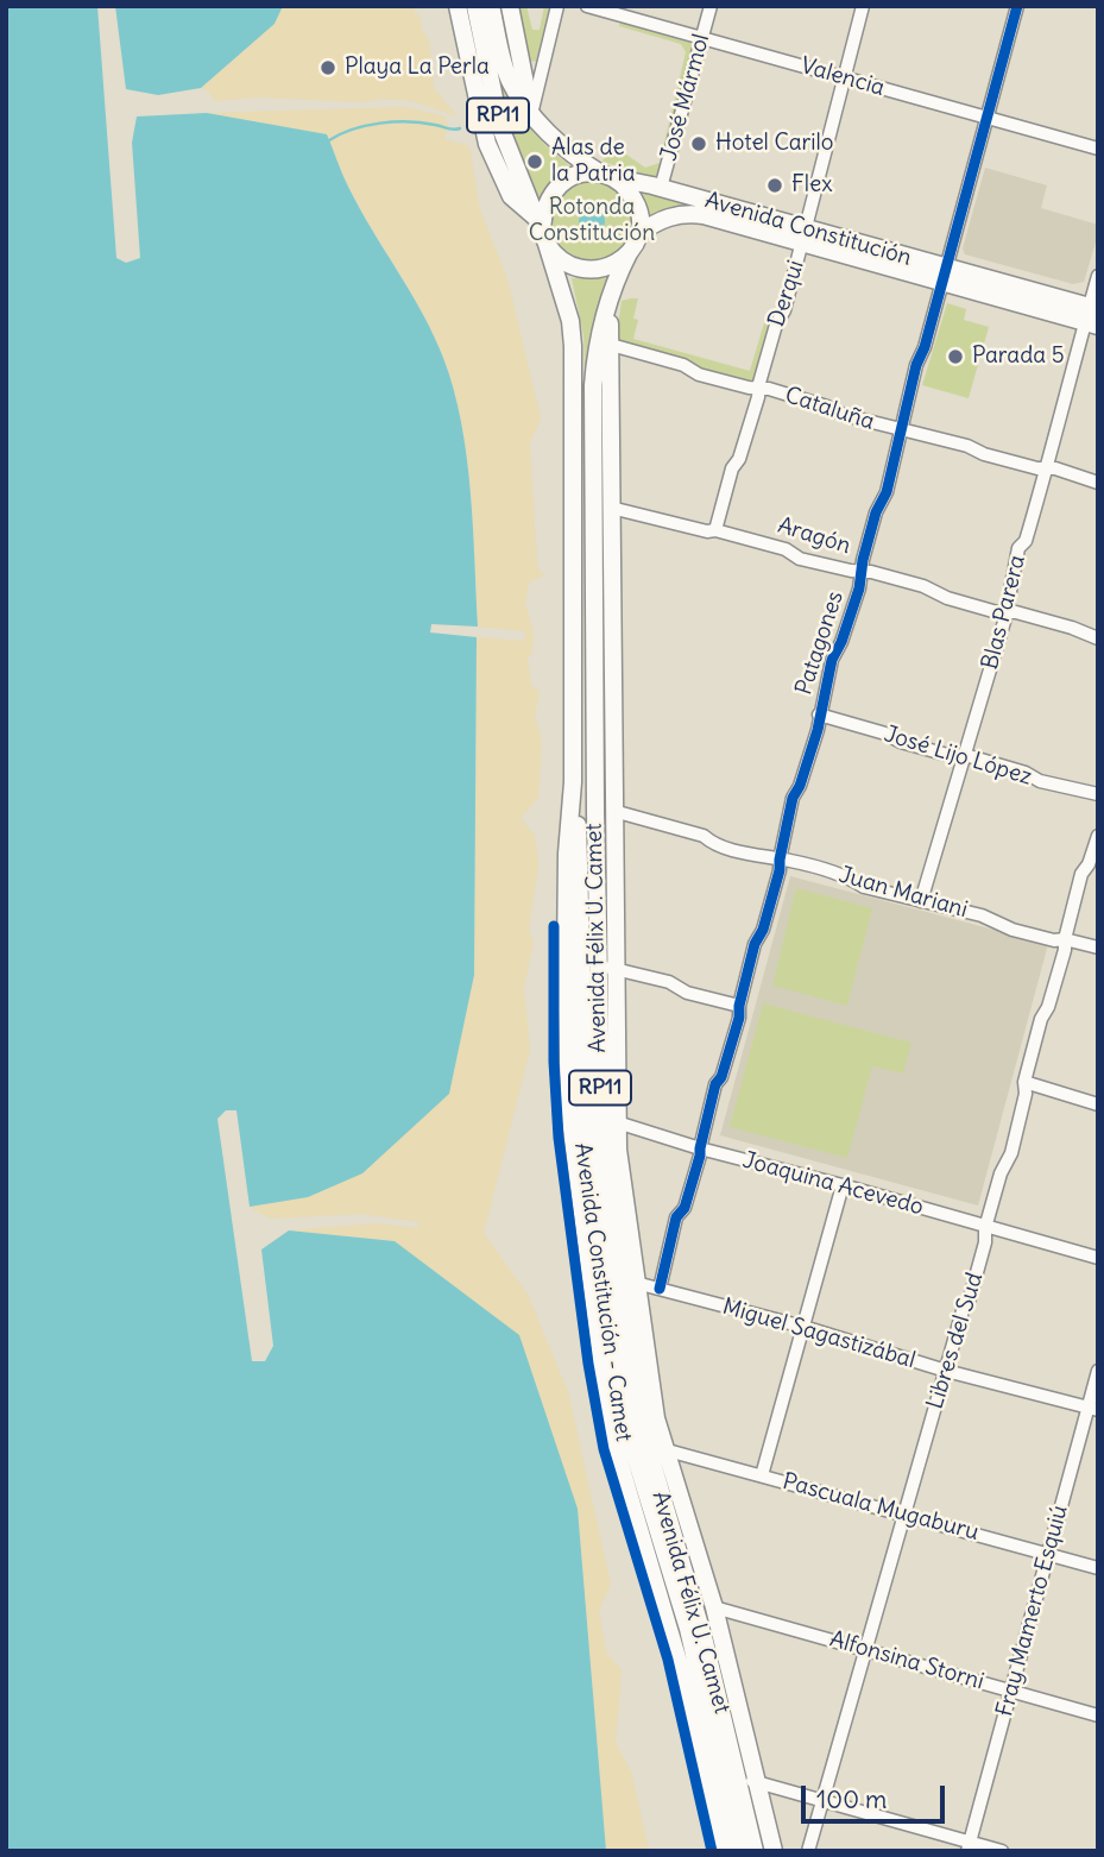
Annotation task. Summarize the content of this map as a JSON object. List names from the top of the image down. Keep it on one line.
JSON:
{"streets":{"main road":["RP11","Avenida Constitución","Avenida Félix U. Camet"],"street":["Valencia","José Mármol","Derqui","Cataluña","Aragón","Blas Parera","Patagones","José Lijo López","Juan Mariani","Joaquina Acevedo","Miguel Sagastizábal","Libres del Sud","Pascuala Mugaburu","Fray Mamerto Esquiú","Alfonsina Storni"],"cycle path":["Avenida Constitución - Camet"]},"crossings":[["Valencia","José Mármol"],["Valencia","Derqui"],["Valencia","Patagones"],["José Mármol","Avenida Constitución"],["RP11","Avenida Constitución"],["RP11","Avenida Félix U. Camet"],["Avenida Constitución","Derqui"],["Avenida Constitución","Blas Parera"],["Avenida Constitución","Patagones"],["Avenida Constitución","Avenida Félix U. Camet"],["Derqui","Cataluña"],["Derqui","Aragón"],["Cataluña","Blas Parera"],["Cataluña","Patagones"],["Cataluña","Avenida Félix U. Camet"],["Aragón","Blas Parera"],["Aragón","Patagones"],["Aragón","Avenida Félix U. Camet"],["Blas Parera","José Lijo López"],["Blas Parera","Juan Mariani"],["Patagones","José Lijo López"],["Patagones","Juan Mariani"],["Patagones","Joaquina Acevedo"],["Patagones","Miguel Sagastizábal"],["Juan Mariani","Avenida Félix U. Camet"],["Juan Mariani","Libres del Sud"],["Avenida Félix U. Camet","Joaquina Acevedo"],["Avenida Félix U. Camet","Miguel Sagastizábal"],["Avenida Félix U. Camet","Pascuala Mugaburu"],["Avenida Félix U. Camet","Alfonsina Storni"],["Joaquina Acevedo","Libres del Sud"],["Miguel Sagastizábal","Libres del Sud"],["Miguel Sagastizábal","Fray Mamerto Esquiú"],["Libres del Sud","Pascuala Mugaburu"],["Libres del Sud","Alfonsina Storni"],["Pascuala Mugaburu","Fray Mamerto Esquiú"],["Fray Mamerto Esquiú","Alfonsina Storni"]],"parks":["Rotonda Constitución"],"places":["Playa La Perla","Hotel Carilo","Alas de la Patria","Flex","Parada 5"],"scale_bar":"100 m"}
